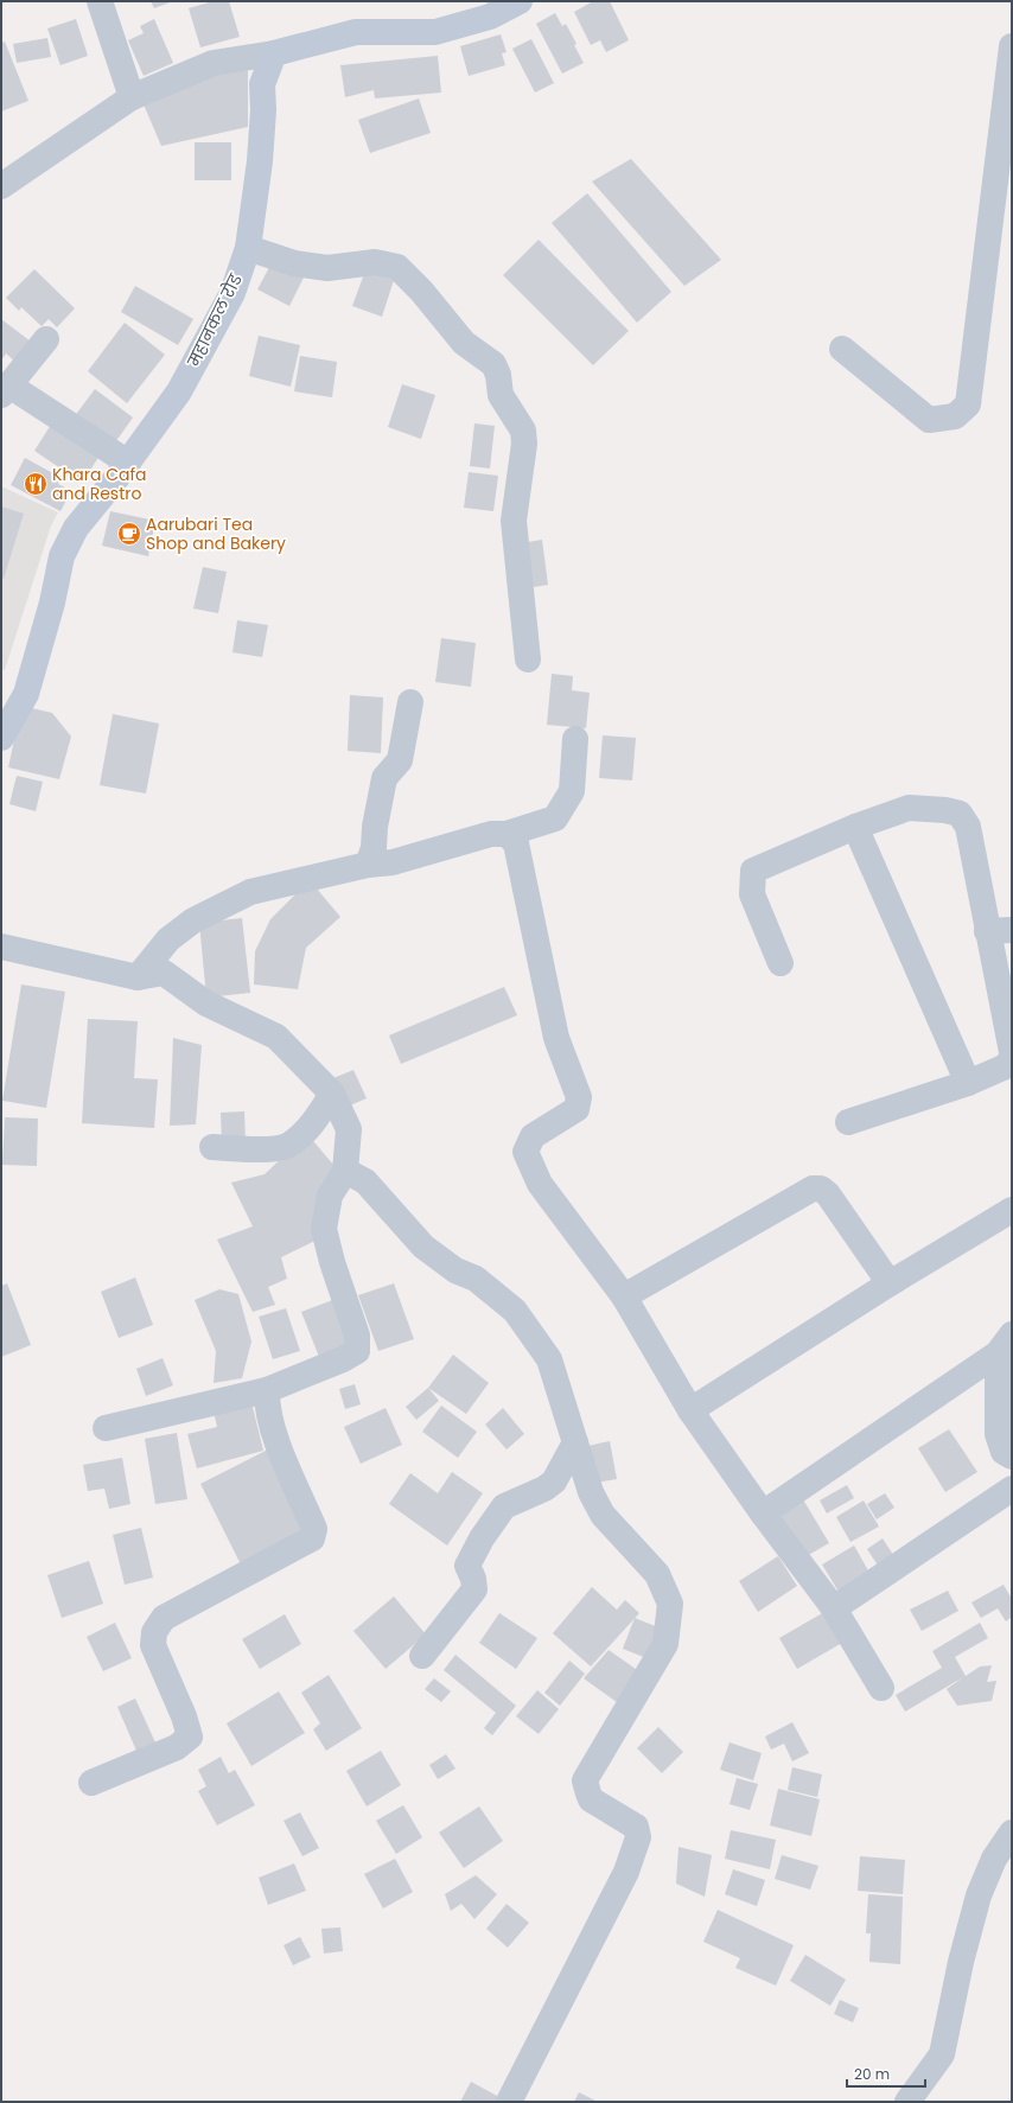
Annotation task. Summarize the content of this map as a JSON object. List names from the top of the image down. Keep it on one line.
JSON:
{"streets":{"main road":["महानकल रोड"]},"places":{"restaurant":["Khara Cafa and Restro"],"cafe":["Aarubari Tea Shop and Bakery"]},"scale_bar":"20 m"}
